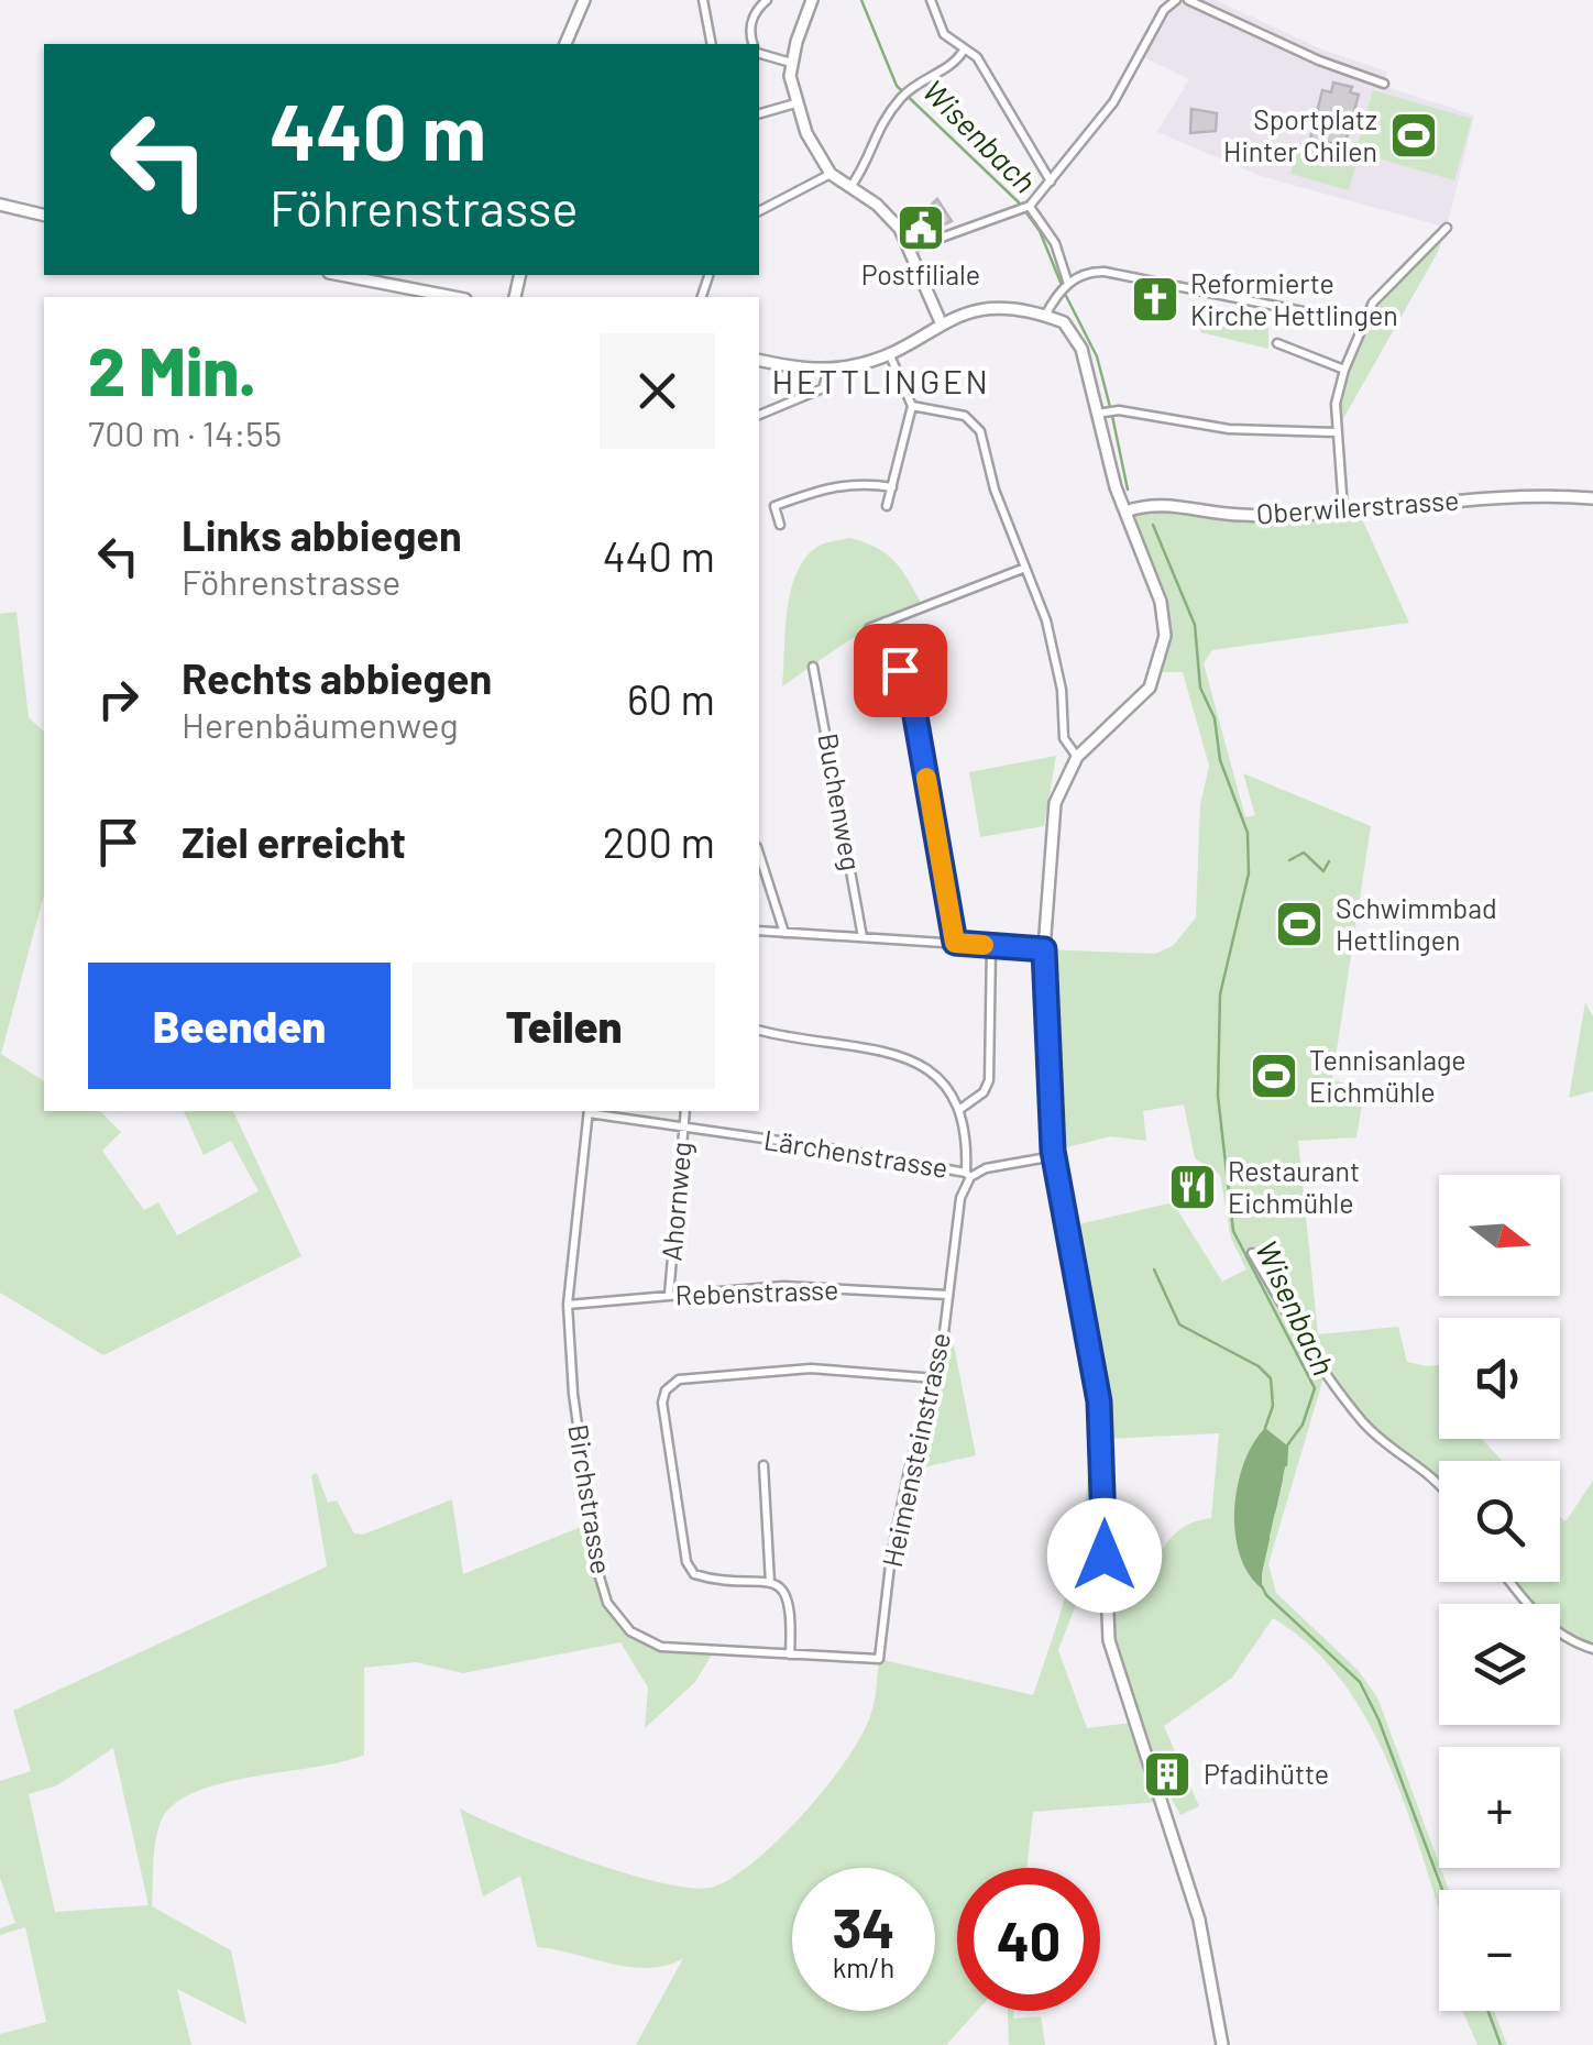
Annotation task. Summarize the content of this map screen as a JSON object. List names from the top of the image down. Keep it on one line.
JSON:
{"streets":{"street":["Oberwilerstrasse","Buchenweg","Lärchenstrasse","Ahornweg","Rebenstrasse","Heimensteinstrasse","Birchstrasse"]},"crossings":[["Lärchenstrasse","Ahornweg"],["Lärchenstrasse","Heimensteinstrasse"],["Lärchenstrasse","Birchstrasse"],["Ahornweg","Rebenstrasse"],["Rebenstrasse","Heimensteinstrasse"],["Rebenstrasse","Birchstrasse"],["Heimensteinstrasse","Birchstrasse"]],"districts":["HETTLINGEN"],"water":["Wisenbach"],"places":{"sports":["Sportplatz Hinter Chilen","Schwimmbad Hettlingen","Tennisanlage Eichmühle"],"public building":["Postfiliale"],"church":["Reformierte Kirche Hettlingen"],"restaurant":["Restaurant Eichmühle"],"building":["Pfadihütte"]},"north":"right","page":{"turn":["440 m","Föhrenstrasse"],"heading":["2 Min.","700 m · 14:55"],"list":[{"name":"Links abbiegen","note":"Föhrenstrasse","value":"440 m"},{"name":"Rechts abbiegen","note":"Herenbäumenweg","value":"60 m"},{"name":"Ziel erreicht","value":"200 m"}],"buttons":["Beenden","Teilen"],"map_buttons":["+","−"],"speed":"34 km/h","limit":"40"}}
